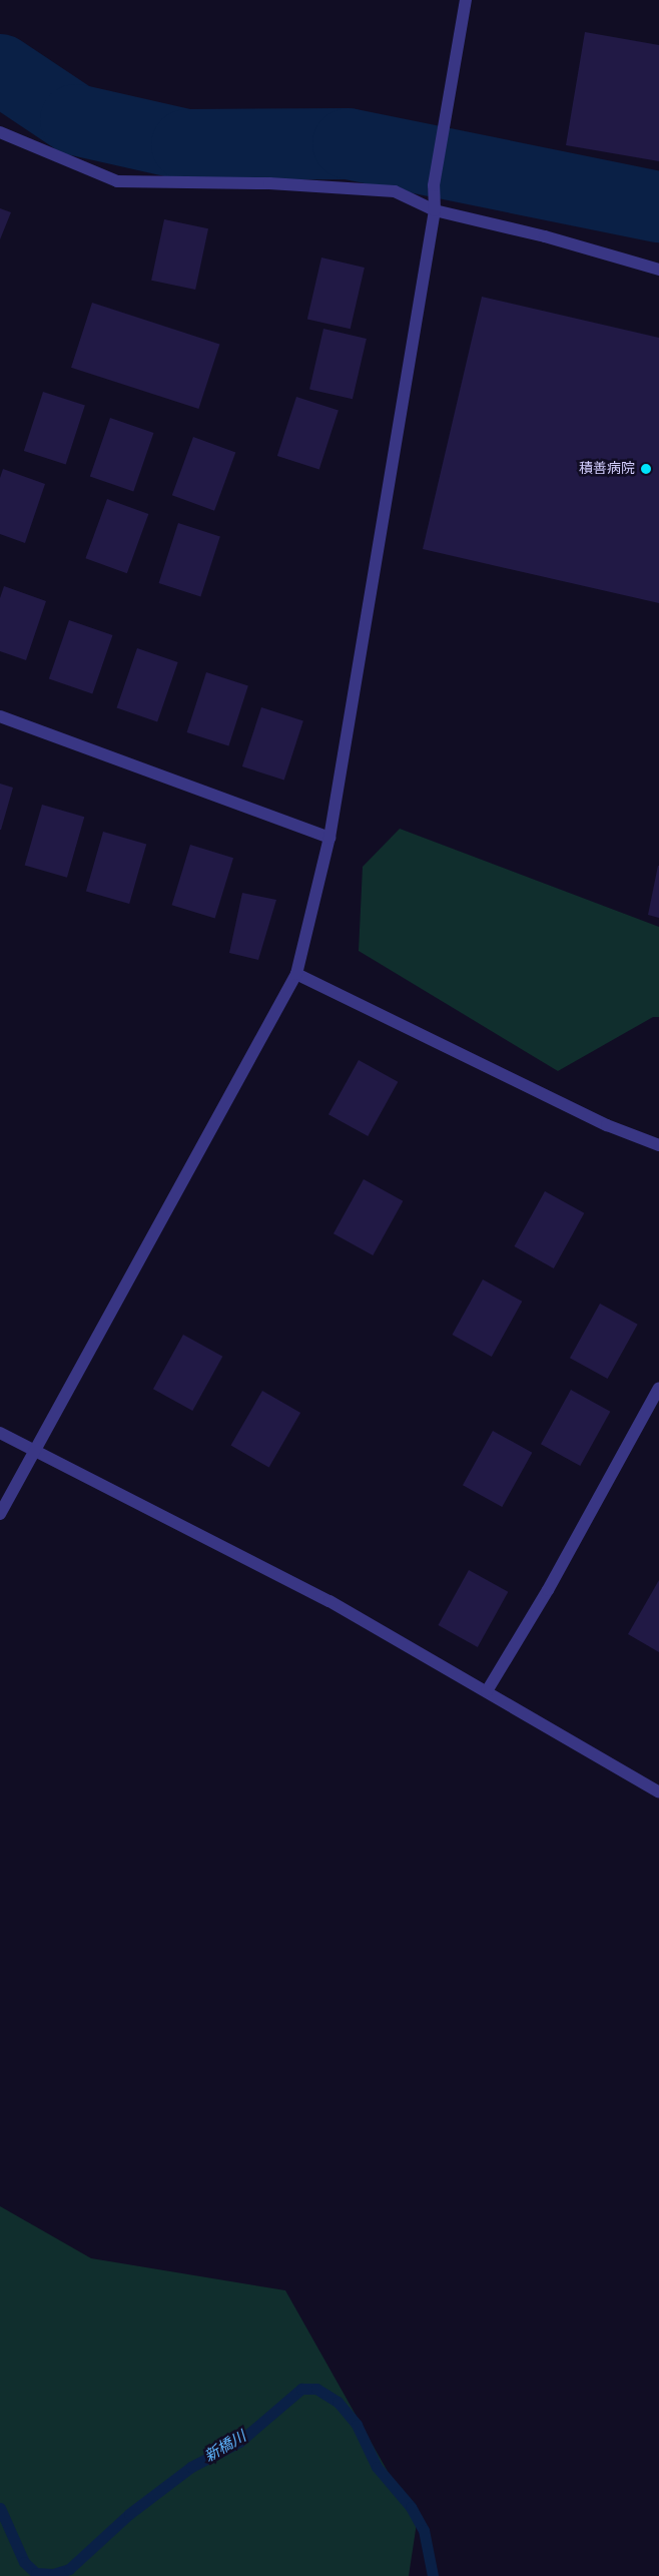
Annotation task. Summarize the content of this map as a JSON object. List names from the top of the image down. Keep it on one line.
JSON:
{"water":["新橋川"],"places":["積善病院"]}
